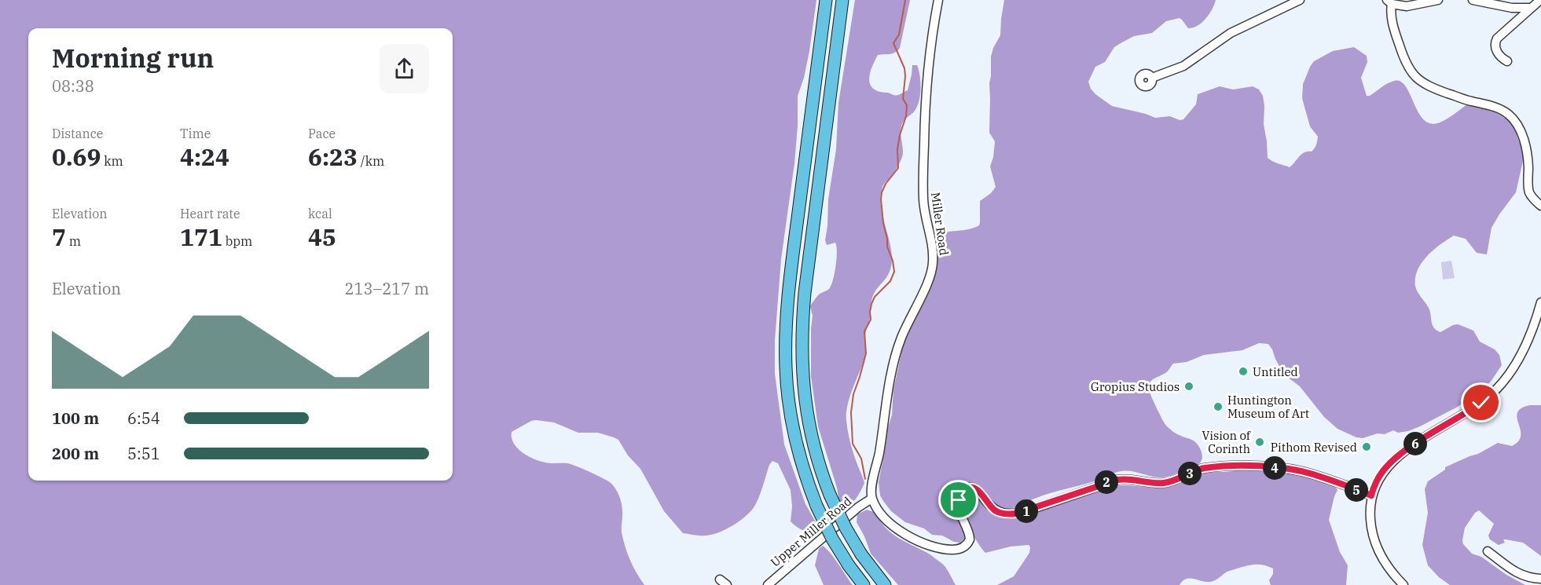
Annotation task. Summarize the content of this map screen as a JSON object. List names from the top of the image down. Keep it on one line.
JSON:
{"streets":{"street":["Miller Road","Upper Miller Road"]},"crossings":[["Miller Road","Upper Miller Road"]],"places":["Untitled","Gropius Studios","Huntington Museum of Art","Vision of Corinth","Pithom Revised"],"page":{"heading":["Morning run","08:38"],"stats":[["Distance","0.69 km"],["Time","4:24"],["Pace","6:23 /km"],["Elevation","7 m"],["Heart rate","171 bpm"],["kcal","45"]],"chart":["Elevation","213–217 m"],"list":[{"name":"100 m","note":"6:54"},{"name":"200 m","note":"5:51"}],"pins":["6","4","3","2","5","1"]}}
